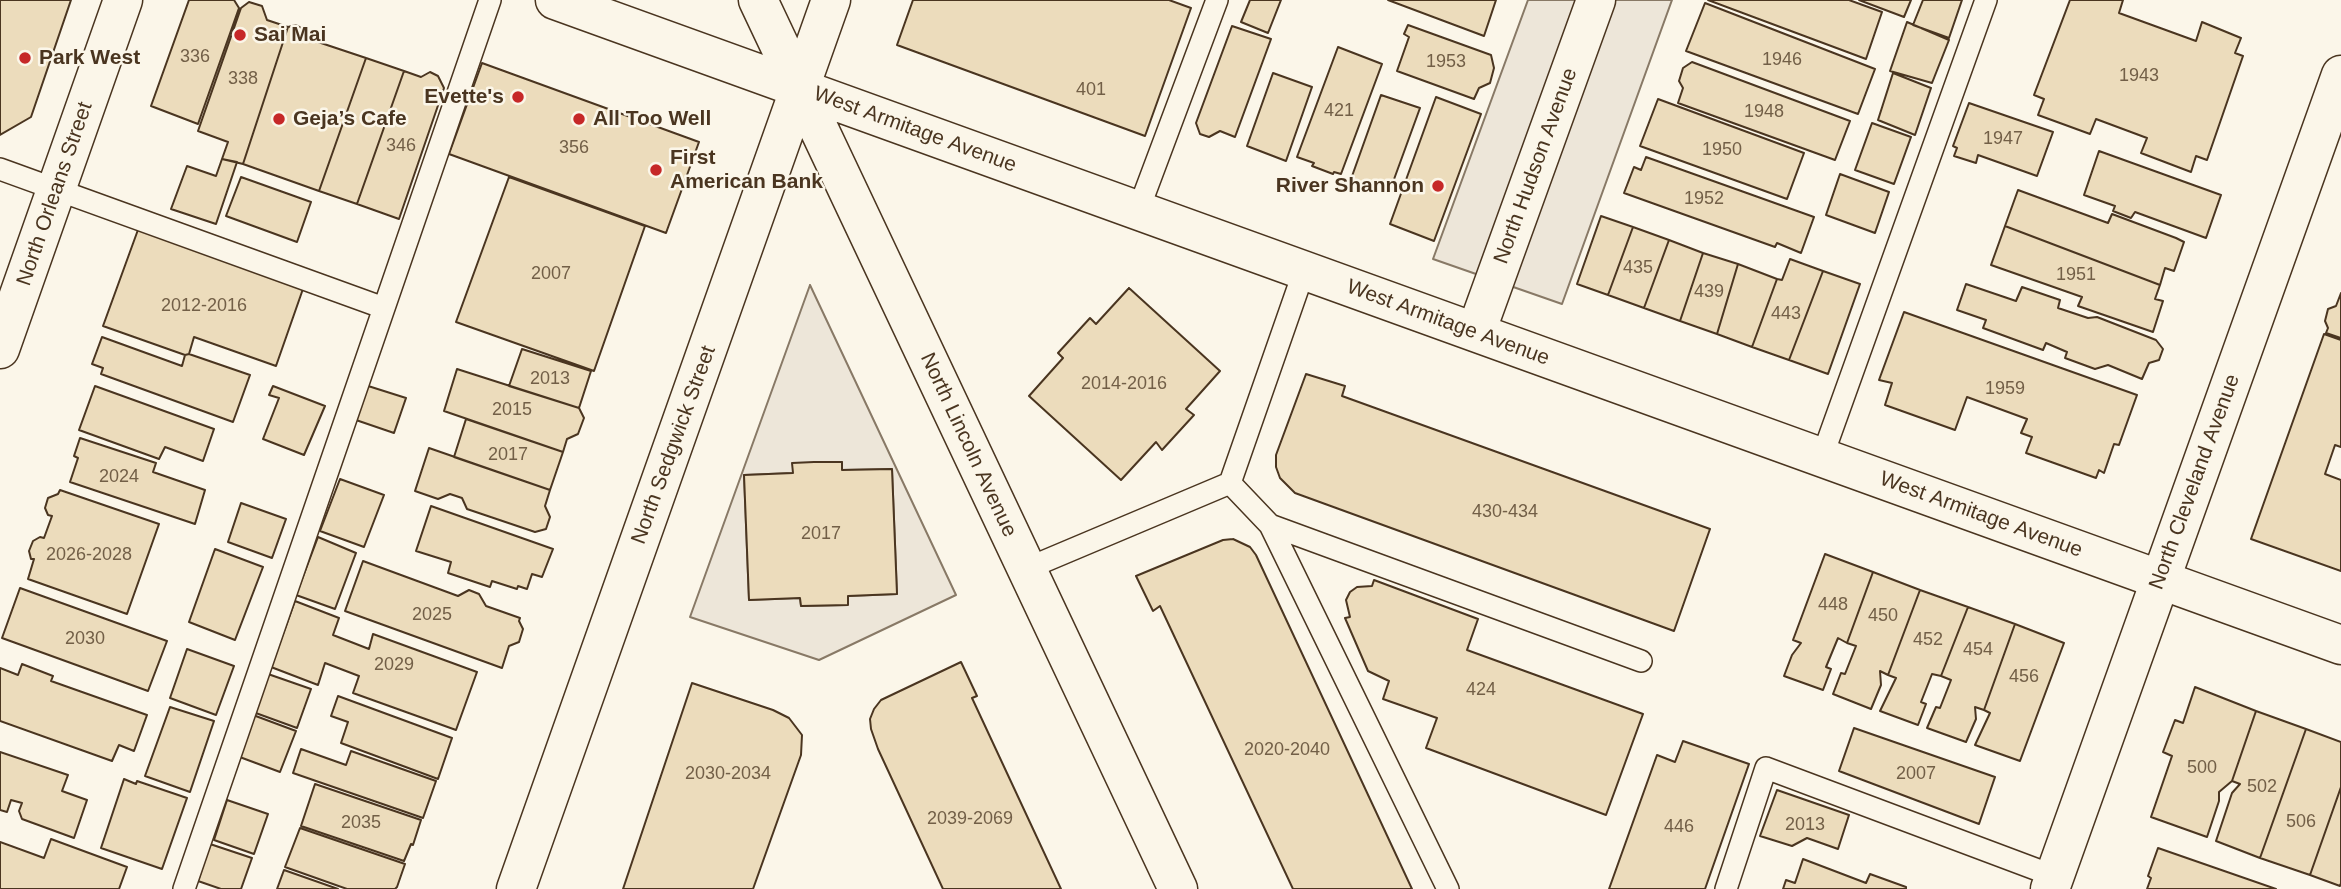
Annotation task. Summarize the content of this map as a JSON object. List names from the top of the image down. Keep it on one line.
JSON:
{"streets":{"street":["West Armitage Avenue","North Hudson Avenue","North Orleans Street","North Sedgwick Street","North Lincoln Avenue","North Cleveland Avenue"]},"crossings":[["West Armitage Avenue","North Hudson Avenue"],["West Armitage Avenue","North Sedgwick Street"],["West Armitage Avenue","North Lincoln Avenue"],["West Armitage Avenue","North Cleveland Avenue"],["North Sedgwick Street","North Lincoln Avenue"]],"places":["Sai Mai","Park West","Evette's","Geja’s Cafe","All Too Well","First American Bank","River Shannon"],"house_numbers":["336","1946","1953","1943","338","401","421","1948","1947","346","356","1950","1952","435","2007","1951","439","2012-2016","443","2013","2014-2016","1959","2015","2017","2024","430-434","2017","2026-2028","448","2025","450","2030","452","454","2029","456","424","2020-2040","500","2030-2034","2007","502","2039-2069","506","2035","2013","446"]}
